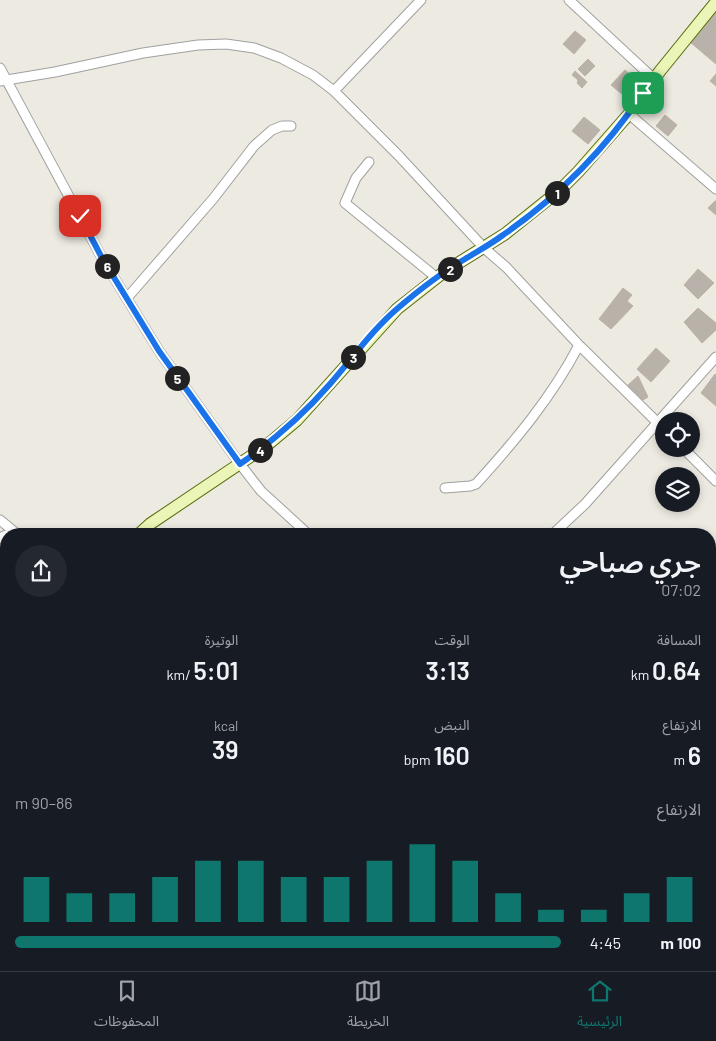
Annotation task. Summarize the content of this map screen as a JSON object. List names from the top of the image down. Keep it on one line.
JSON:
{"page":{"pins":["1","6","2","3","5","4"],"heading":["جري صباحي","07:02"],"stats":[["المسافة","0.64 km"],["الوقت","3:13"],["الوتيرة","5:01 /km"],["الارتفاع","6 m"],["النبض","160 bpm"],["kcal","39"]],"chart":["الارتفاع","86–90 m"],"list":[{"name":"100 m","note":"4:45"}],"tabs":["الرئيسية","الخريطة","المحفوظات"]}}
